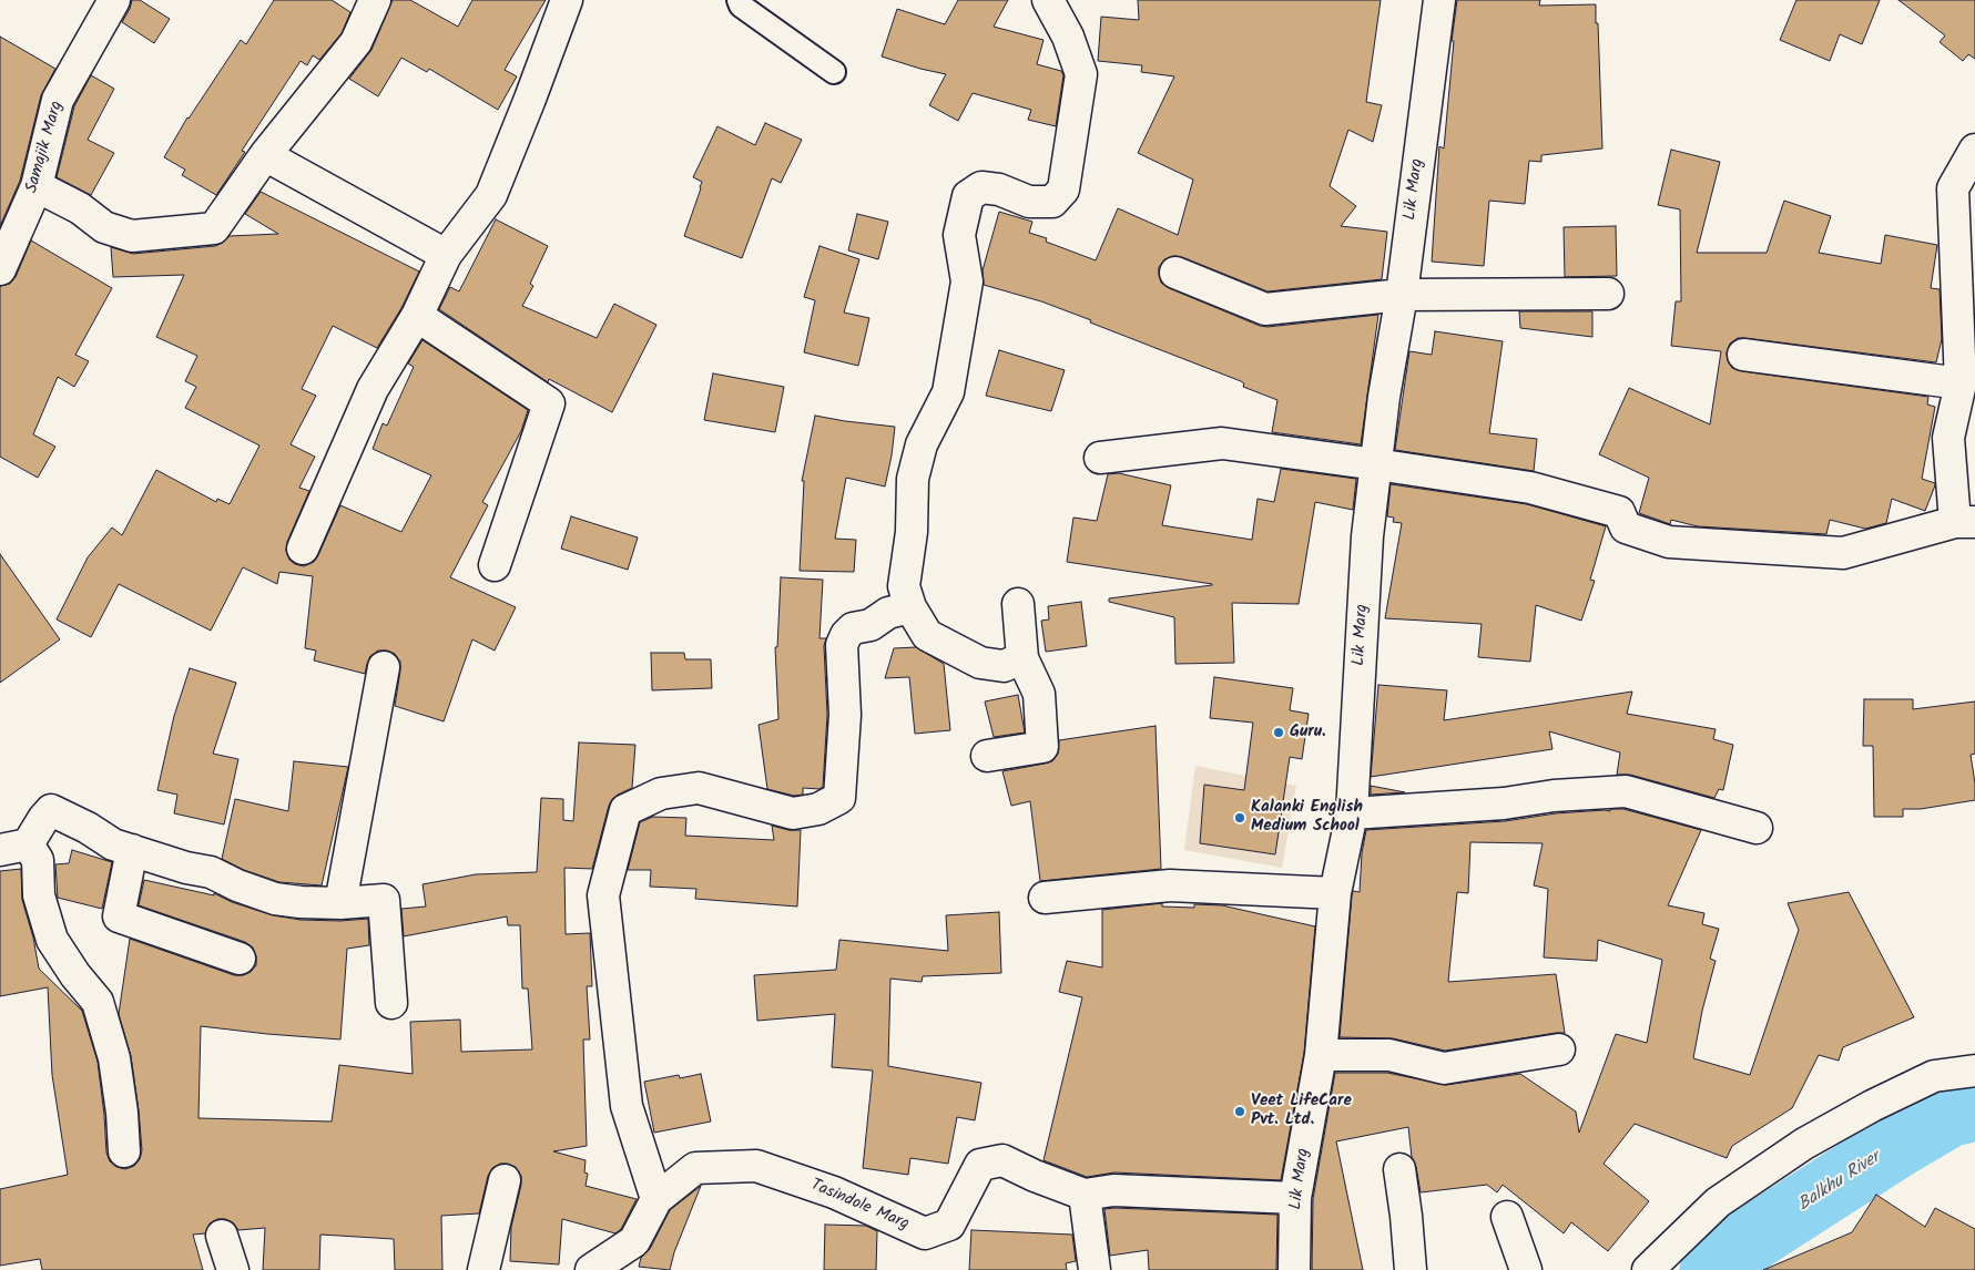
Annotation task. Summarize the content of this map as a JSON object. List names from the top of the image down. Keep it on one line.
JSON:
{"streets":{"street":["Samajik Marg","Lik Marg","Tasindole Marg"]},"crossings":[["Lik Marg","Tasindole Marg"]],"water":["Balkhu River"],"places":["Guru.","Kalanki English Medium School","Veet LifeCare Pvt. Ltd."]}
